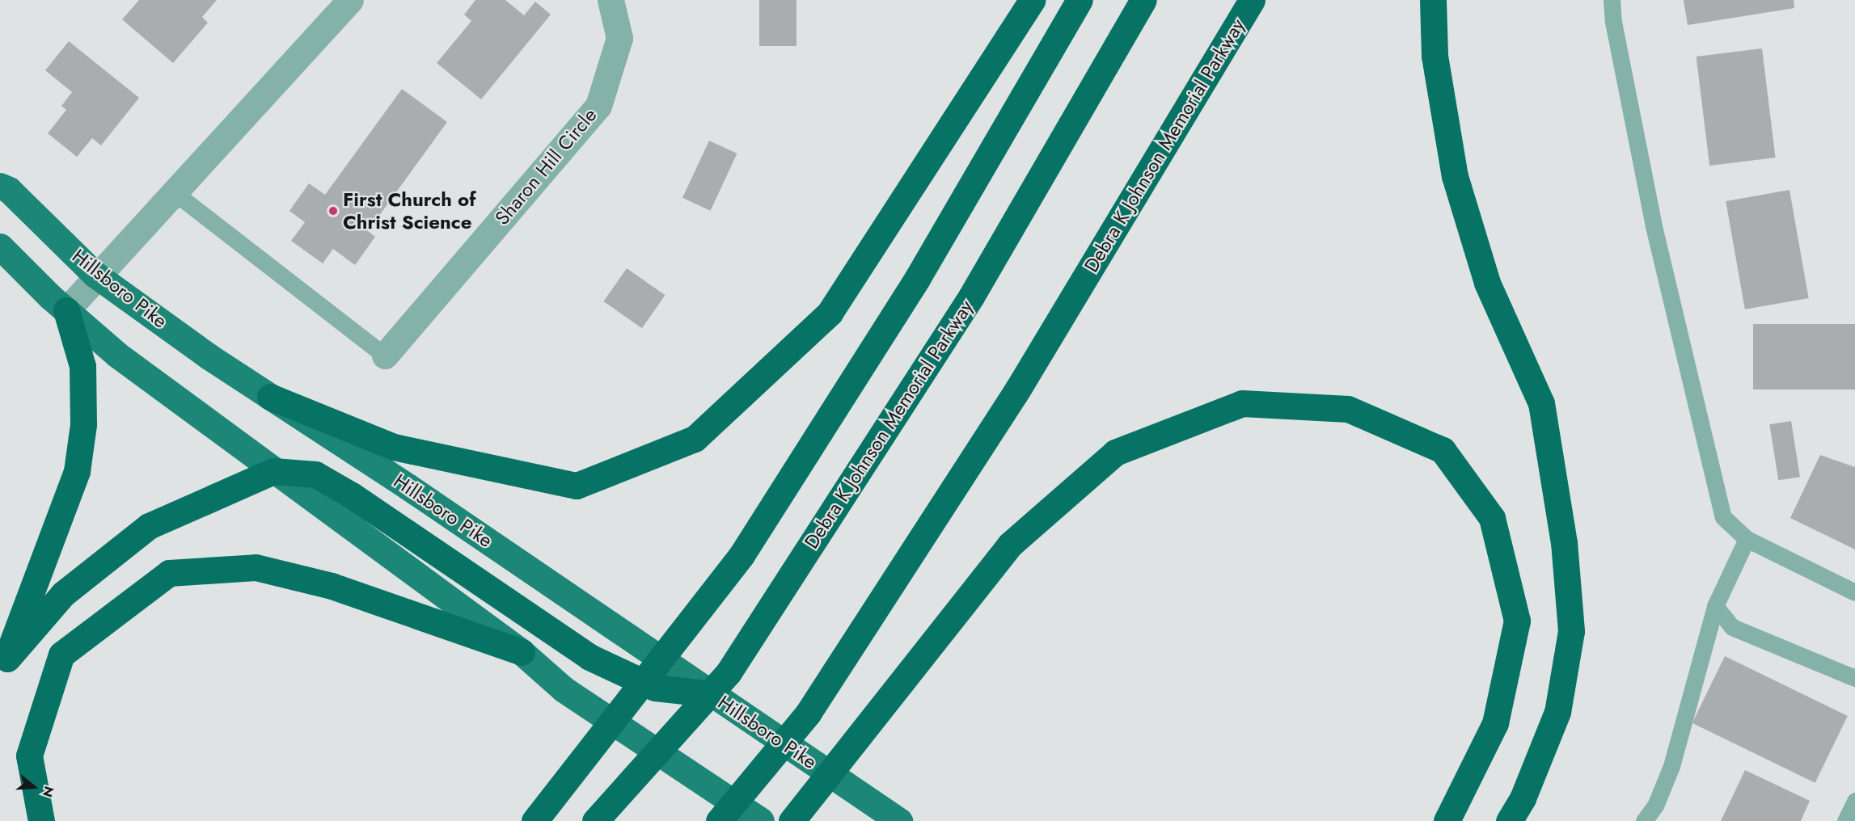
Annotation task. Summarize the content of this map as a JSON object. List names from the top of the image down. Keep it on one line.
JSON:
{"streets":{"highway":["Debra K Johnson Memorial Parkway"],"main road":["Hillsboro Pike"],"street":["Sharon Hill Circle"]},"places":["First Church of Christ Science"],"north":"right"}
